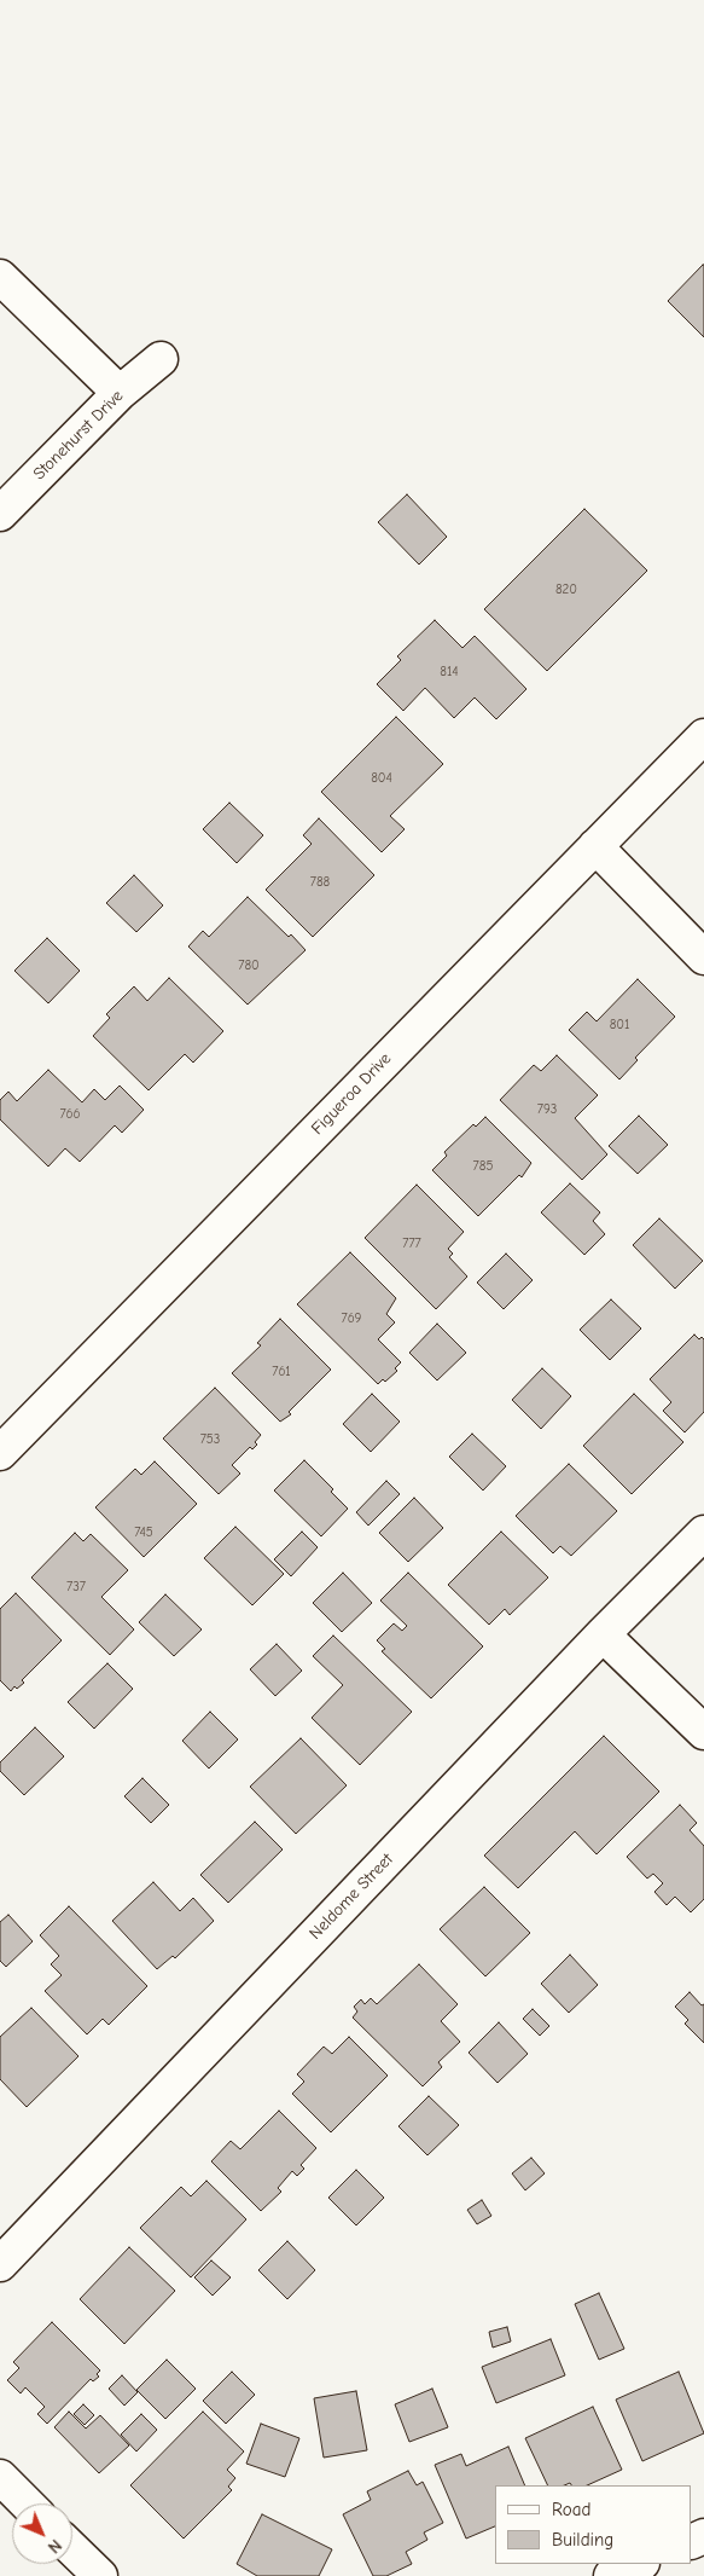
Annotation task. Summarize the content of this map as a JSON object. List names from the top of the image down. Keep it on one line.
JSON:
{"streets":{"street":["Stonehurst Drive","Figueroa Drive","Neldome Street"]},"house_numbers":["820","814","804","788","780","801","793","766","785","777","769","761","753","745","737"],"legend":["Road","Building"],"north":"bottom right"}
